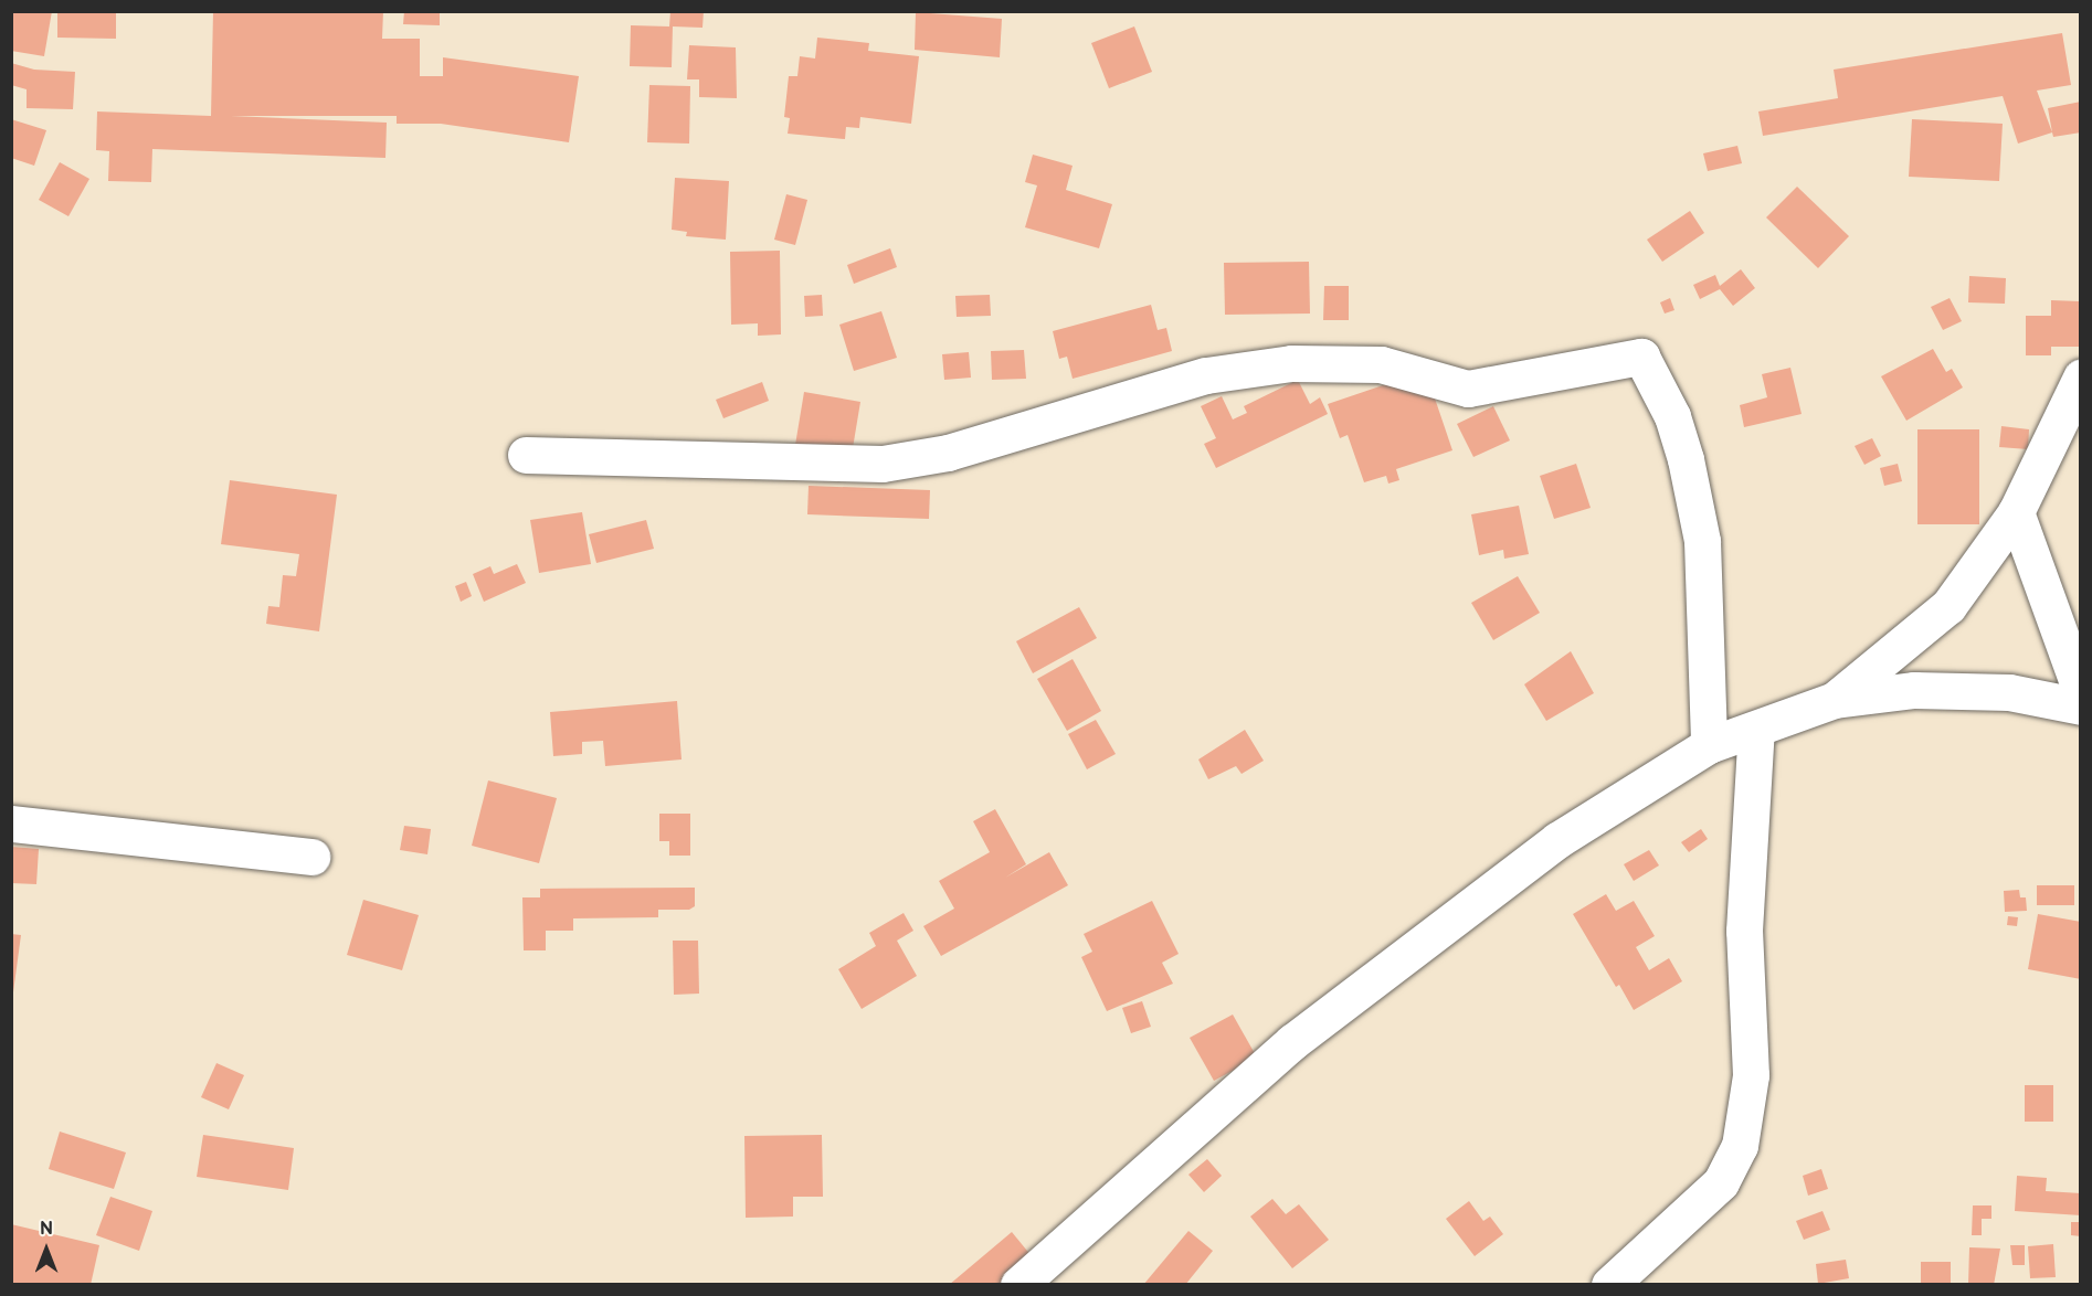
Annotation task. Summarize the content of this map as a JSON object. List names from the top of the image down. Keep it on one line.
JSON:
{"north":"top"}
